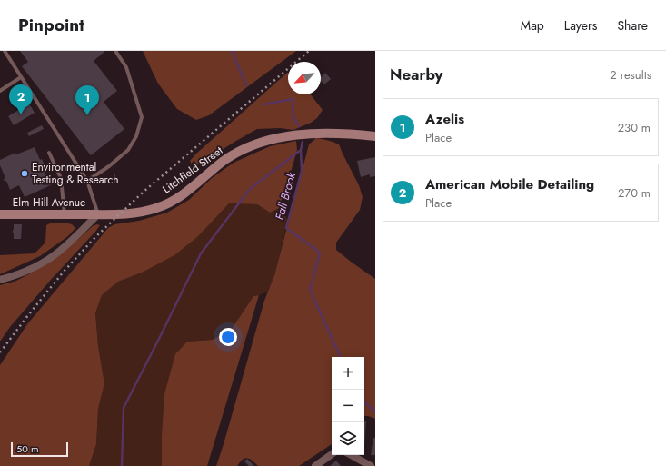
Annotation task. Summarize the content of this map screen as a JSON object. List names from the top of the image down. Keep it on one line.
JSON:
{"streets":{"main road":["Litchfield Street","Elm Hill Avenue"]},"crossings":[["Litchfield Street","Elm Hill Avenue"]],"water":["Fall Brook"],"places":["Environmental Testing & Research"],"scale_bar":"50 m","north":"bottom left","page":{"header":"Pinpoint","nav":["Map","Layers","Share"],"heading":["Nearby","2 results"],"pins":["2","1"],"list":[{"mark":"1","name":"Azelis","note":"Place","value":"230 m"},{"mark":"2","name":"American Mobile Detailing","note":"Place","value":"270 m"}],"map_buttons":["+","−"],"scale":"50 m"}}
